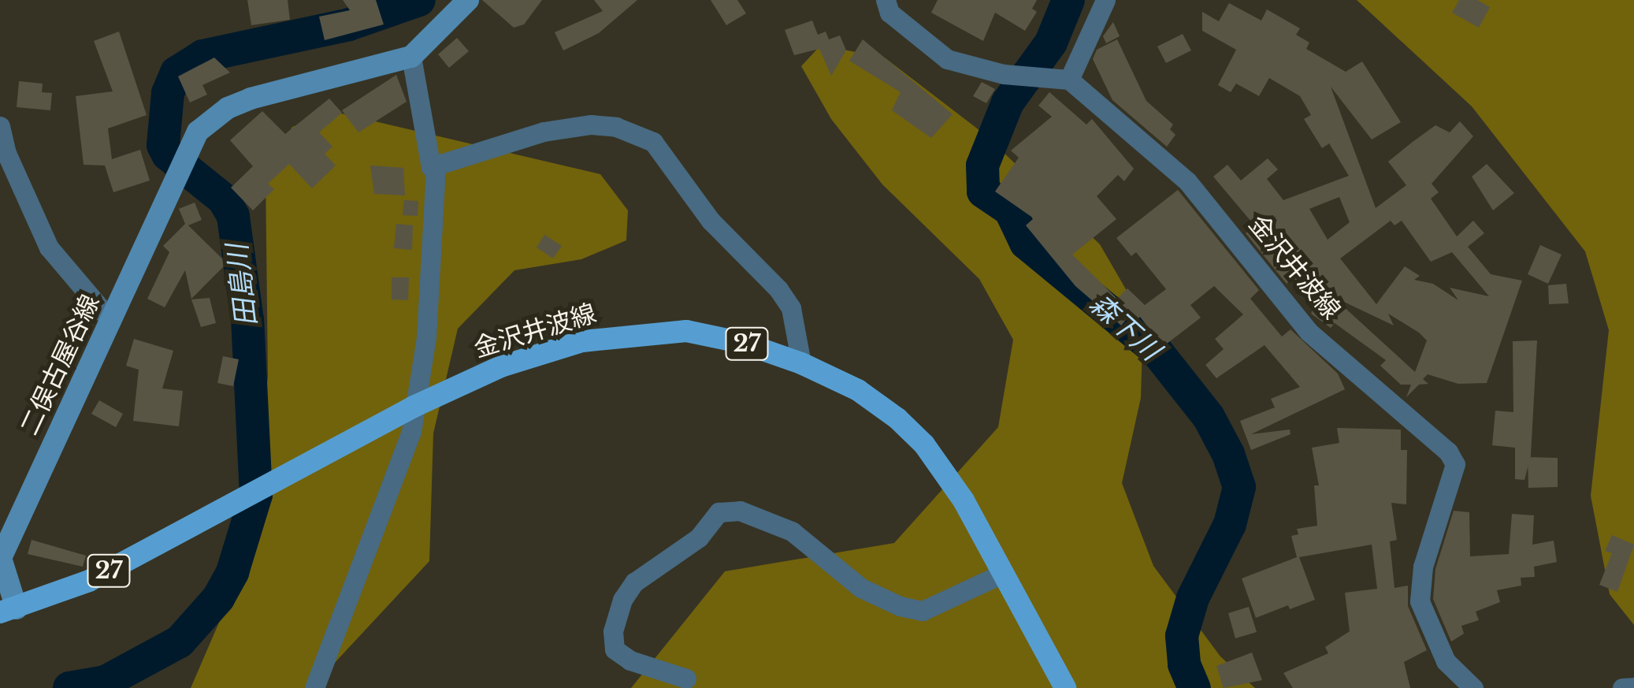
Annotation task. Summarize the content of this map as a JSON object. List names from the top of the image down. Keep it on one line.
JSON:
{"streets":{"main road":["金沢井波線","27","二俣古屋谷線"]},"crossings":[["金沢井波線","二俣古屋谷線"]],"water":["田島川","森下川"]}
